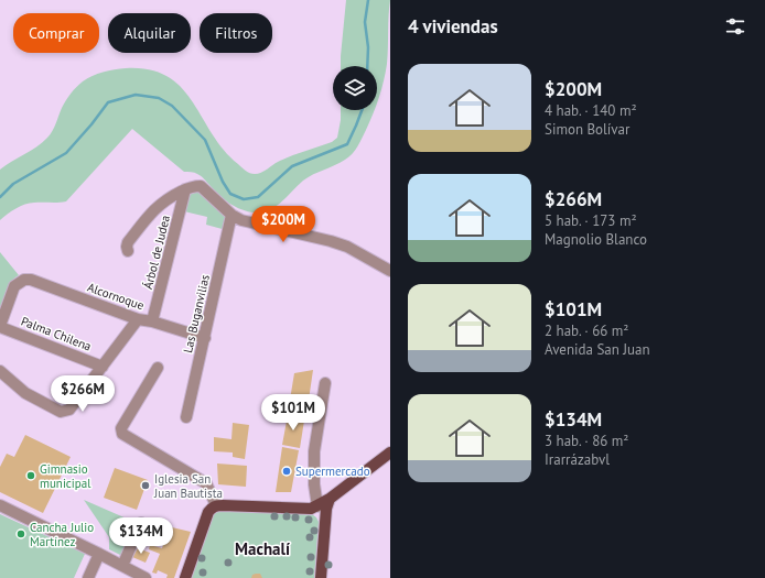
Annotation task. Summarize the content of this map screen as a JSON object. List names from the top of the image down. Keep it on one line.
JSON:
{"streets":{"street":["Árbol de Judea","Alcornoque","Las Buganvilias","Palma Chilena"]},"crossings":[["Árbol de Judea","Alcornoque"],["Alcornoque","Las Buganvilias"],["Alcornoque","Palma Chilena"]],"districts":["Machalí"],"places":["Supermercado","Gimnasio municipal","Iglesia San Juan Bautista","Cancha Julio Martínez"],"page":{"heading":"4 viviendas","chip":["Comprar","Alquilar","Filtros"],"list":[{"name":"$200M","note":"4 hab. · 140 m² · Simon Bolívar"},{"name":"$266M","note":"5 hab. · 173 m² · Magnolio Blanco"},{"name":"$101M","note":"2 hab. · 66 m² · Avenida San Juan"},{"name":"$134M","note":"3 hab. · 86 m² · Irarrázabvl"}],"price":["$200M","$266M","$101M","$134M"]}}
